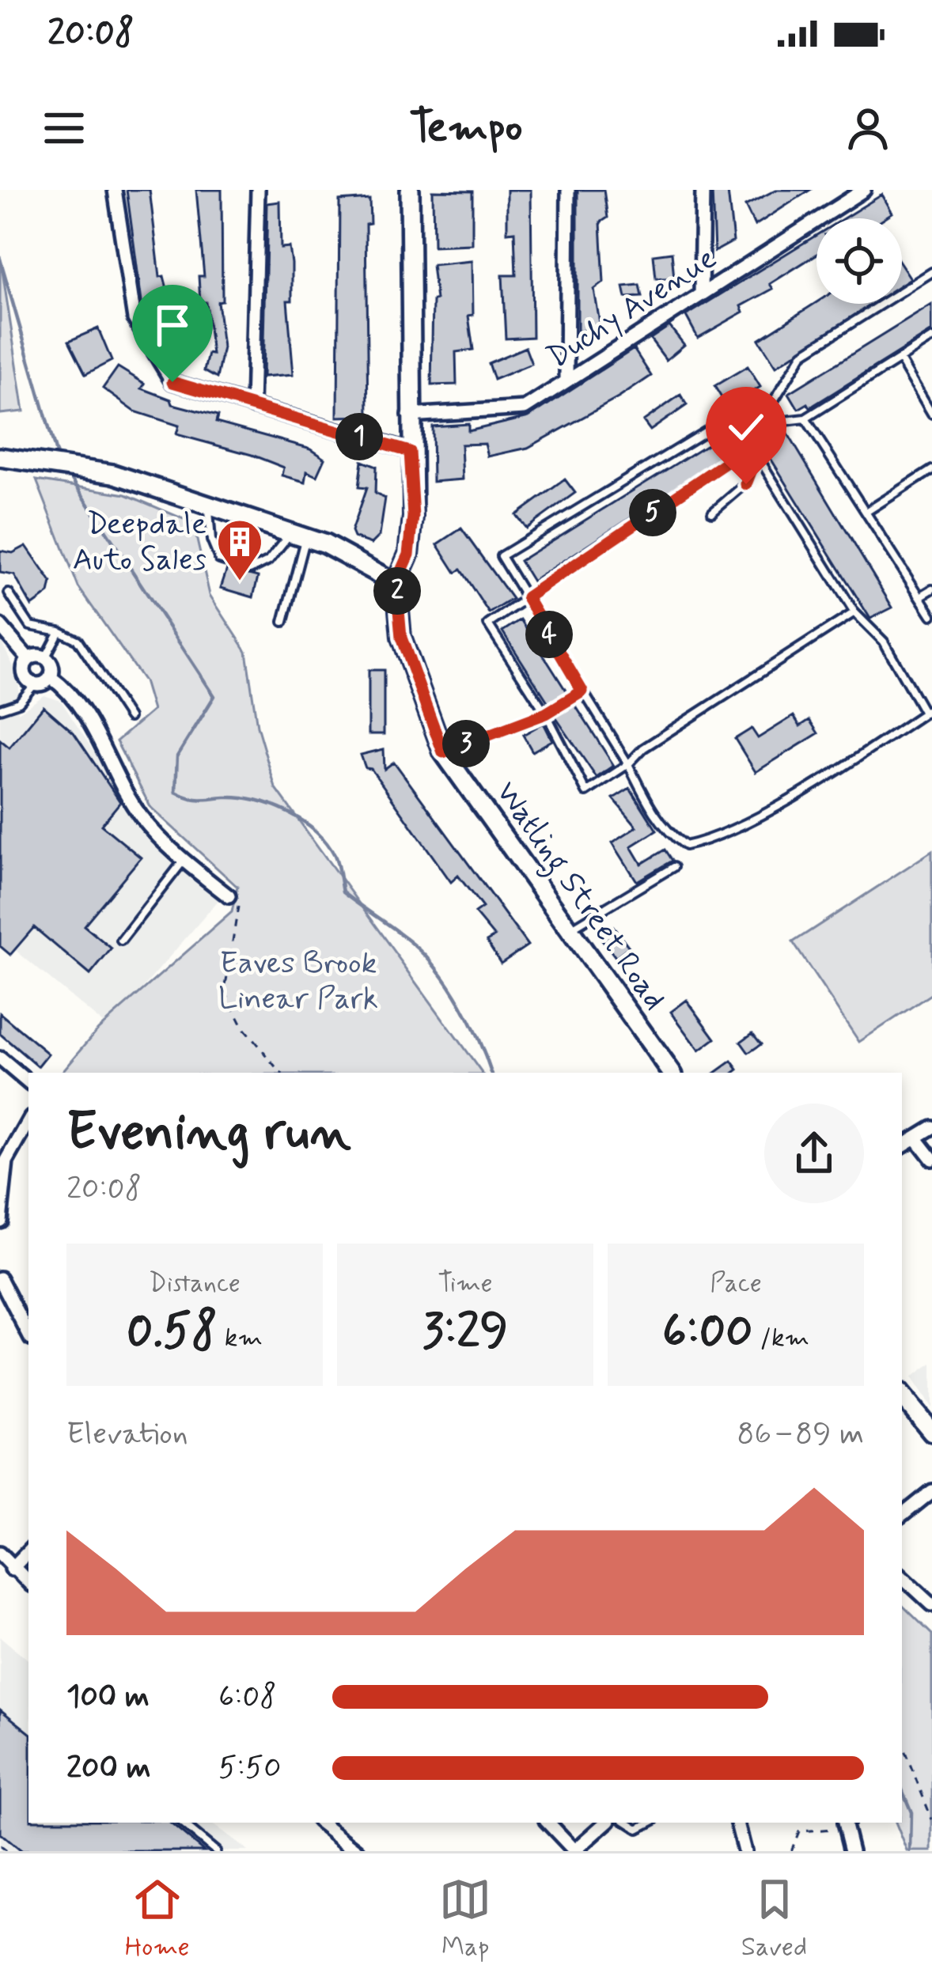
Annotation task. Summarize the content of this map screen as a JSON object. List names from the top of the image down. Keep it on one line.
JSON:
{"streets":{"main road":["Watling Street Road"],"street":["Duchy Avenue"]},"crossings":[["Duchy Avenue","Watling Street Road"]],"parks":["Eaves Brook Linear Park"],"places":{"building":["Deepdale Auto Sales"]},"page":{"status":"20:08","header":"Tempo","pins":["1","5","2","4","3"],"heading":["Evening run","20:08"],"stats":[["Distance","0.58 km"],["Time","3:29"],["Pace","6:00 /km"]],"chart":["Elevation","86–89 m"],"list":[{"name":"100 m","note":"6:08"},{"name":"200 m","note":"5:50"}],"tabs":["Home","Map","Saved"]}}
